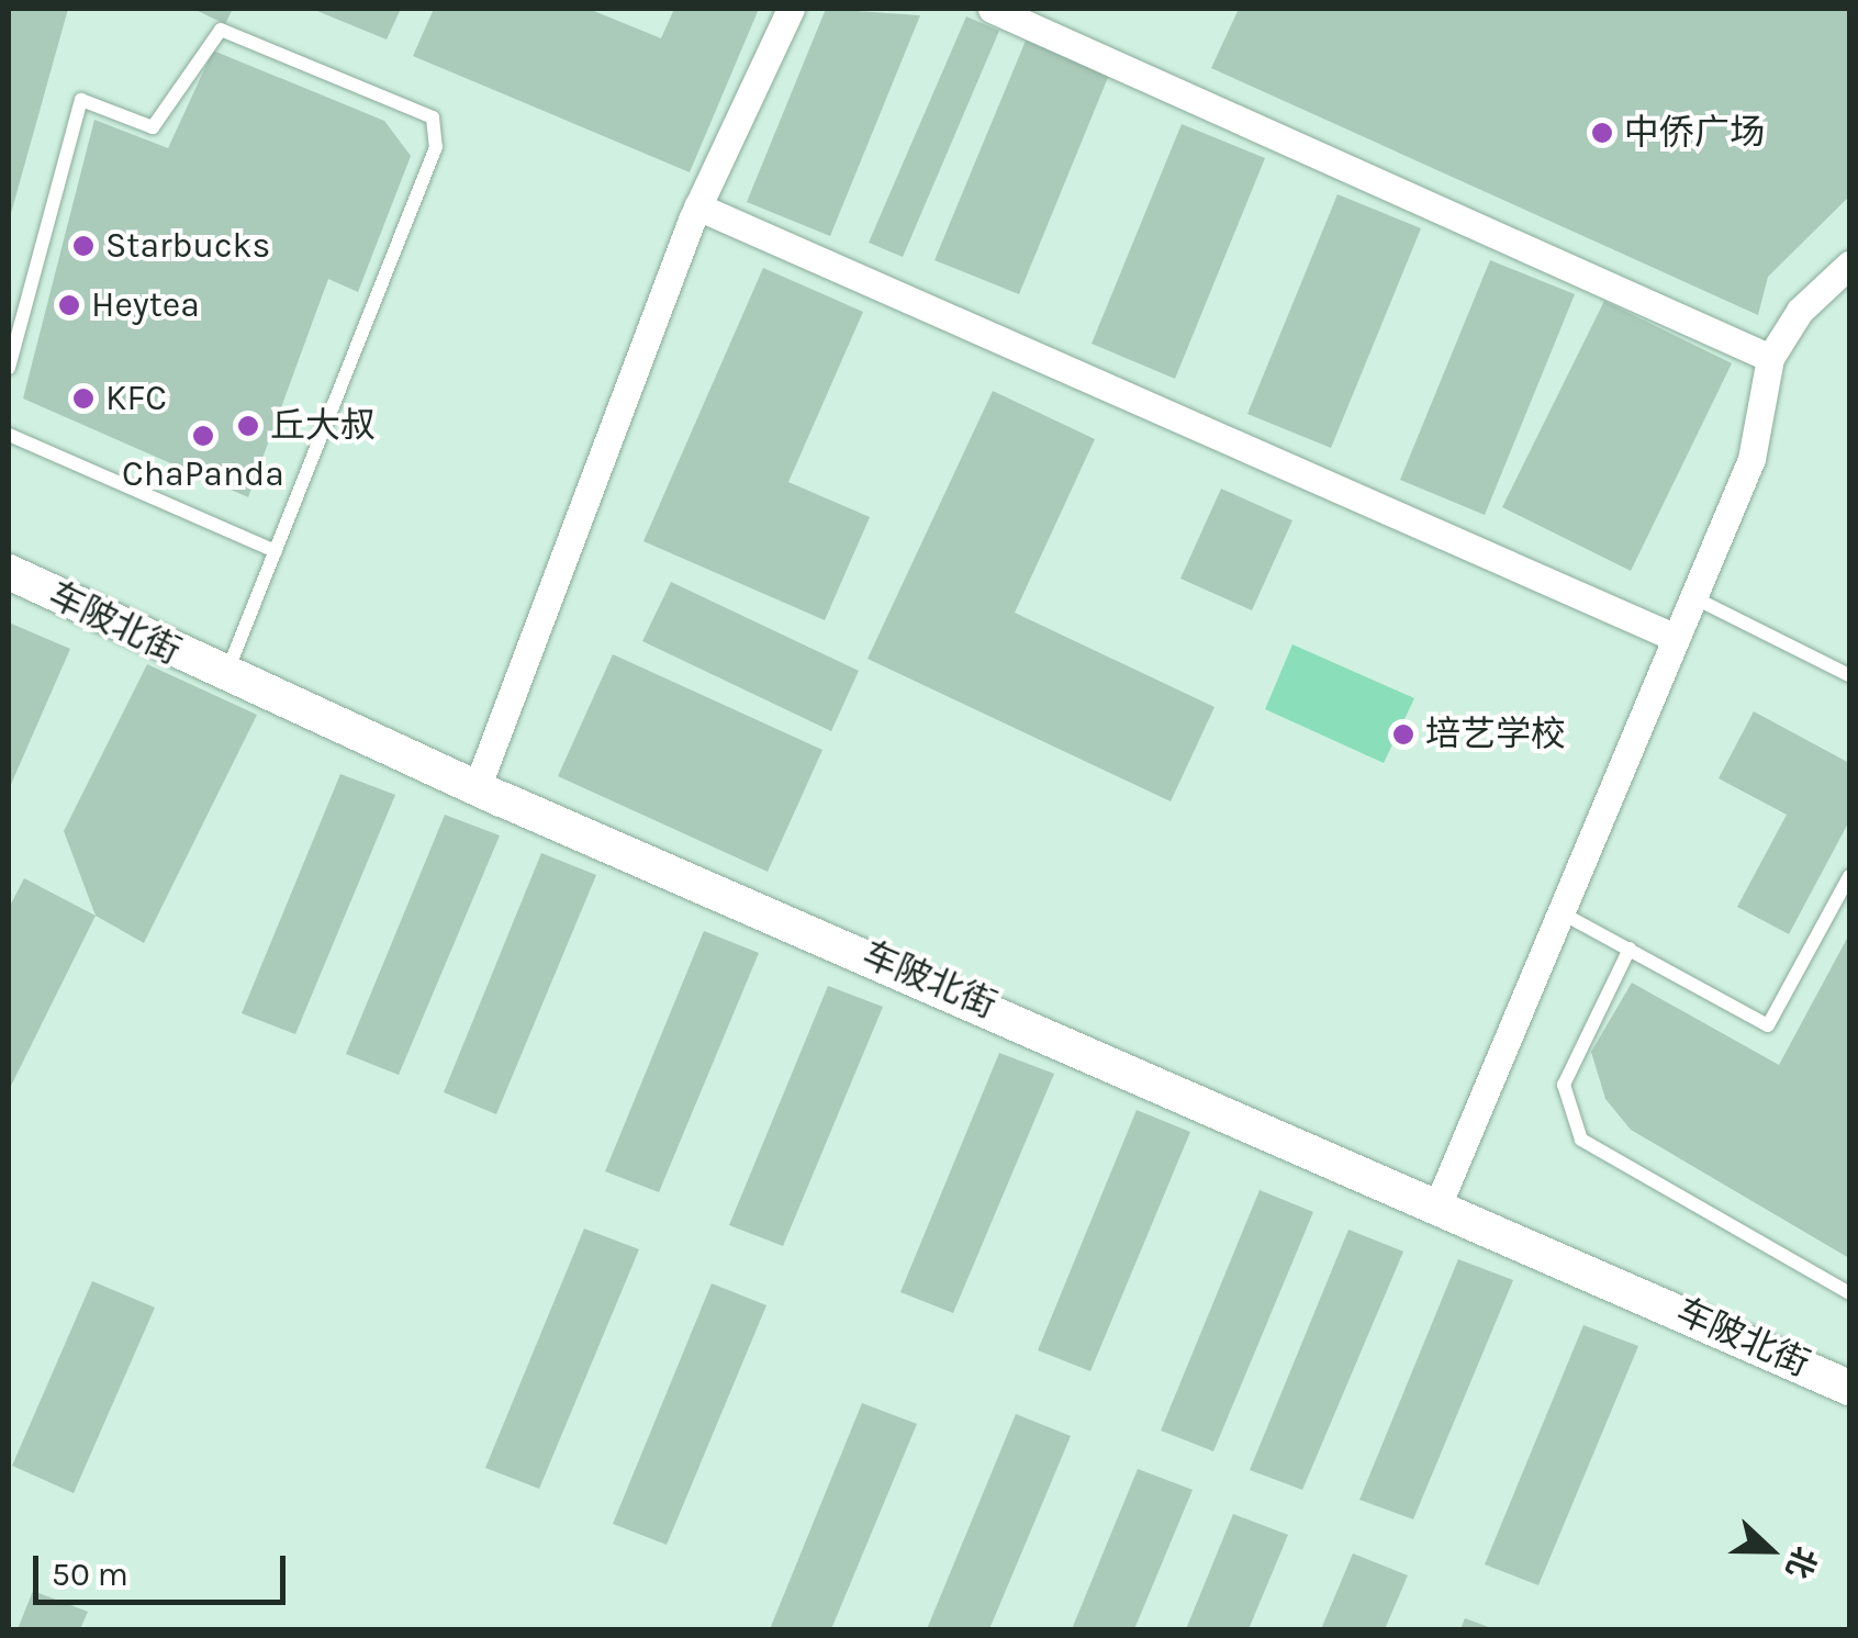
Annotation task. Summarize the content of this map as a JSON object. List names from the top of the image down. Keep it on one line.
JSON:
{"streets":{"street":["车陂北街"]},"places":["中侨广场","Starbucks","Heytea","KFC","丘大叔","ChaPanda","培艺学校"],"scale_bar":"50 m","north":"right"}
